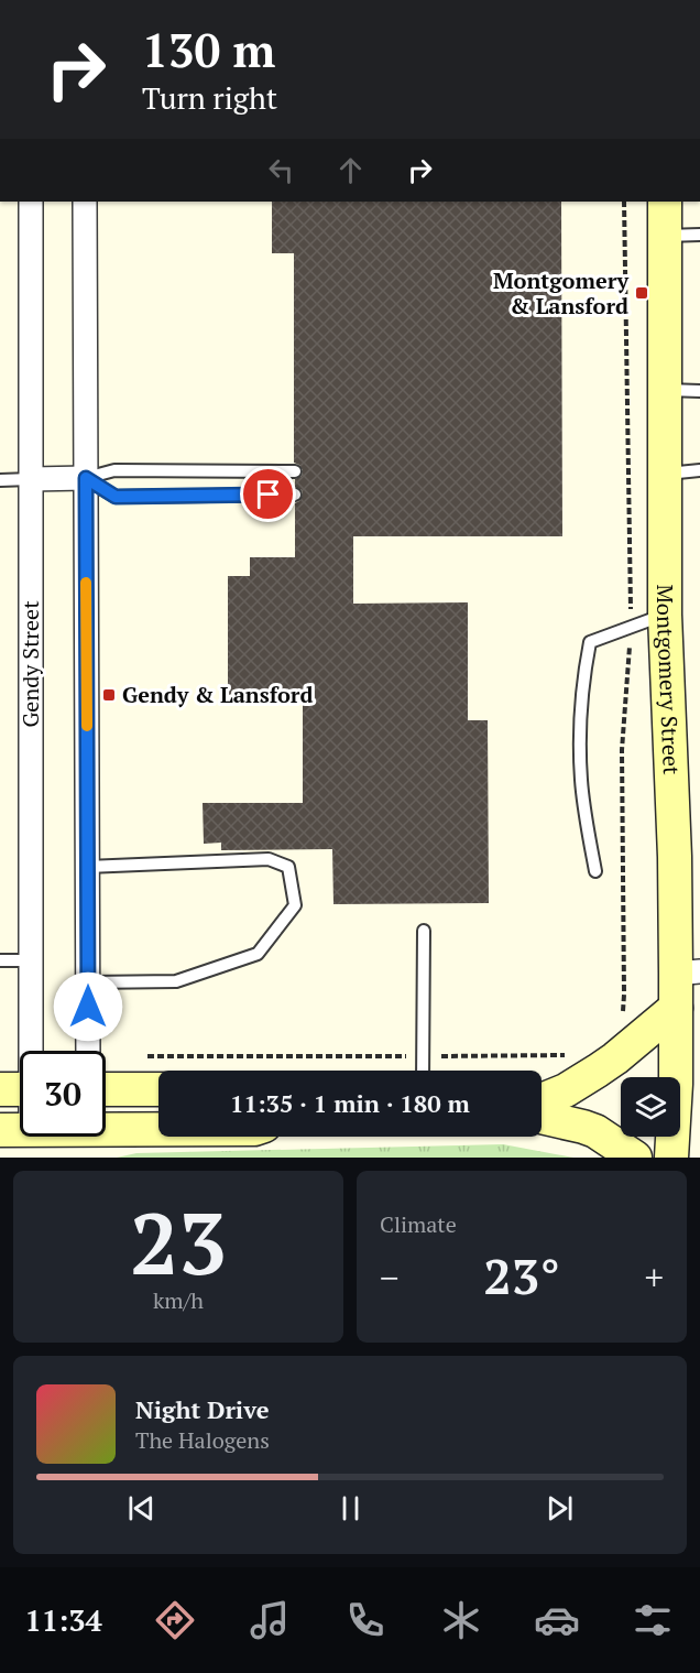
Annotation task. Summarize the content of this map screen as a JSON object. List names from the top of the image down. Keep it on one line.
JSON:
{"streets":{"main road":["Montgomery Street"],"street":["Gendy Street"]},"places":{"transit":["Montgomery & Lansford","Gendy & Lansford"]},"page":{"turn":["130 m","Turn right"],"limit":"30","trip":"11:35 · 1 min · 180 m","tile":[["23","km/h"],"Climate"],"heat":["−","23°","+"],"song":["Night Drive","The Halogens"],"tabs":"11:34"}}
